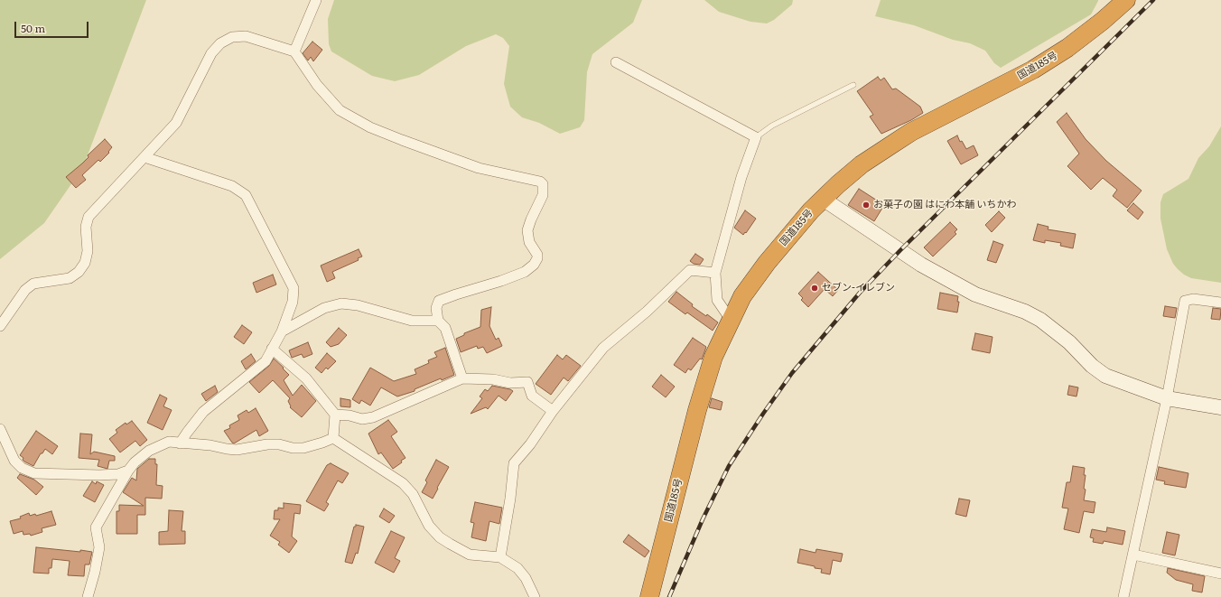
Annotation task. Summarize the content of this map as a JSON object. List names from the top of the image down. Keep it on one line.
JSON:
{"streets":{"highway":["国道185号"]},"places":["お菓子の園 はにわ本舗 いちかわ","セブン-イレブン"],"scale_bar":"50 m"}
